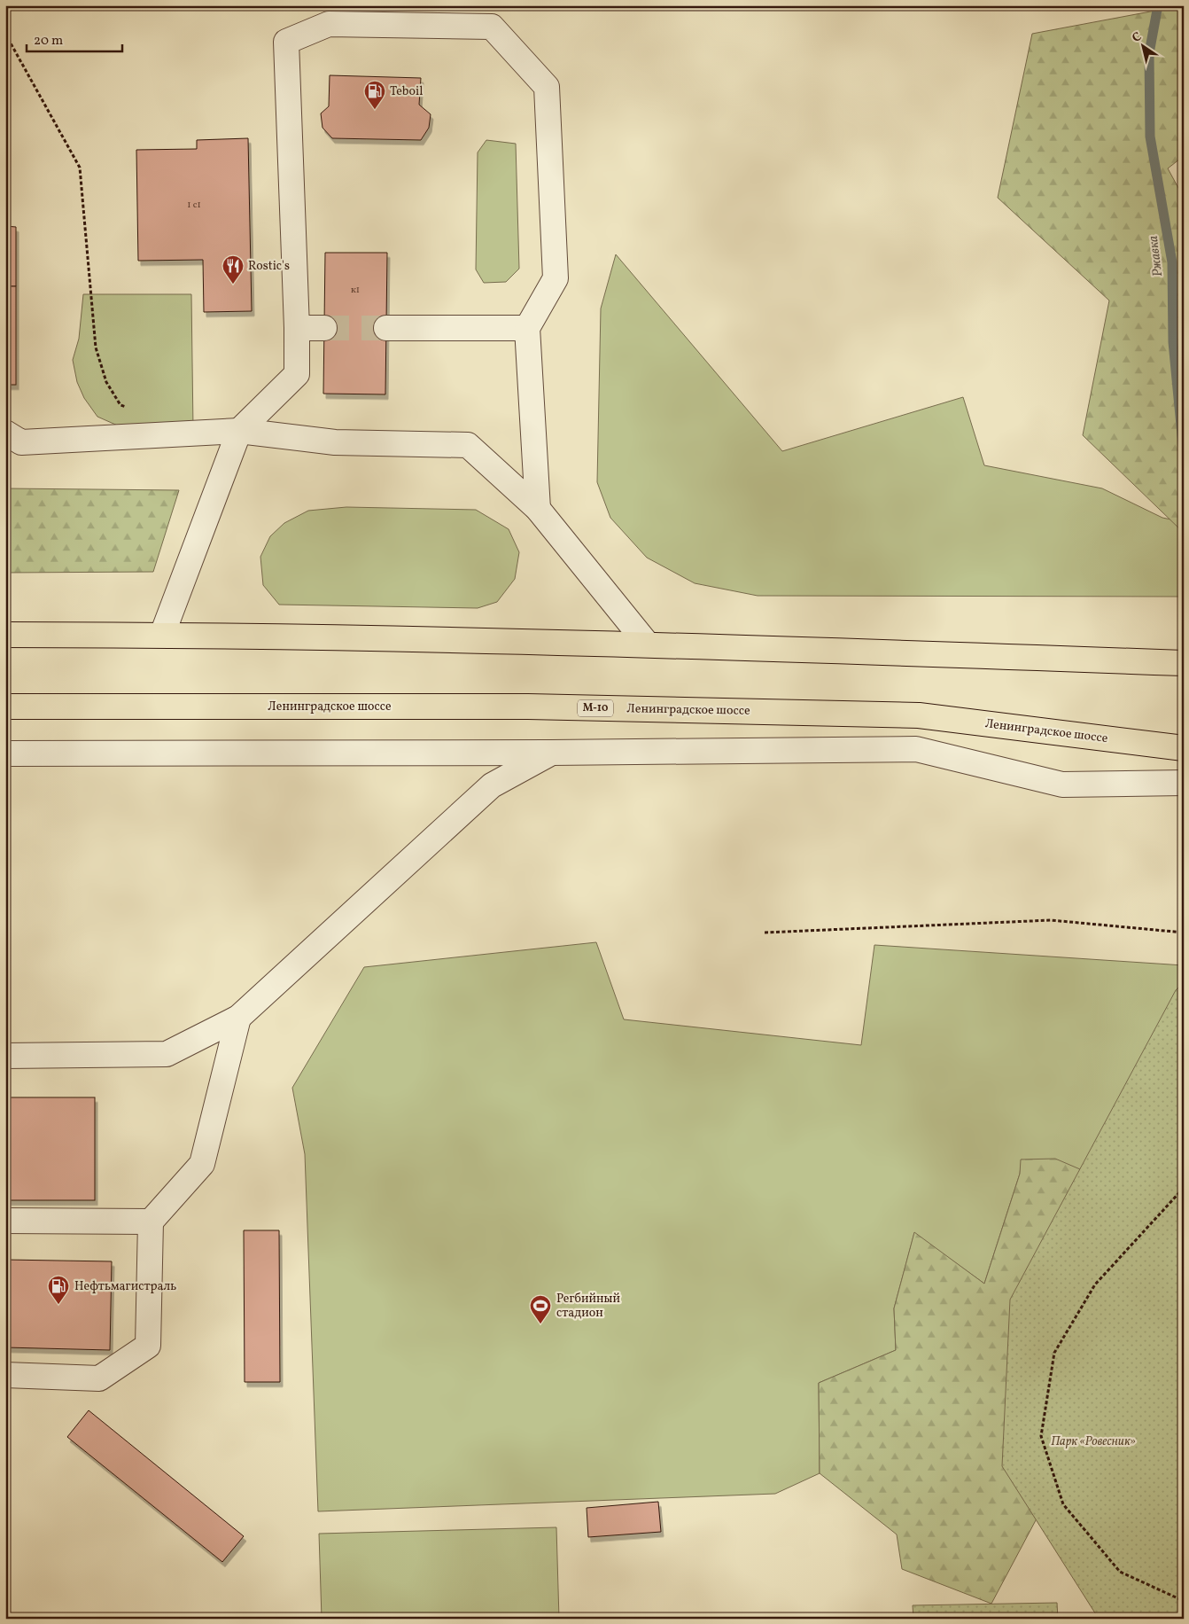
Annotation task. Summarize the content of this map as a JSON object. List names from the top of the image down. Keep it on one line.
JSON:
{"streets":{"highway":["Ленинградское шоссе","М-10"]},"water":["Ржавка"],"parks":["Парк «Ровесник»"],"places":{"fuel station":["Teboil","Нефтьмагистраль"],"restaurant":["Rostic's"],"sports":["Регбийный стадион"]},"house_numbers":["1 с1","к1"],"scale_bar":"20 m","north":"top left"}
